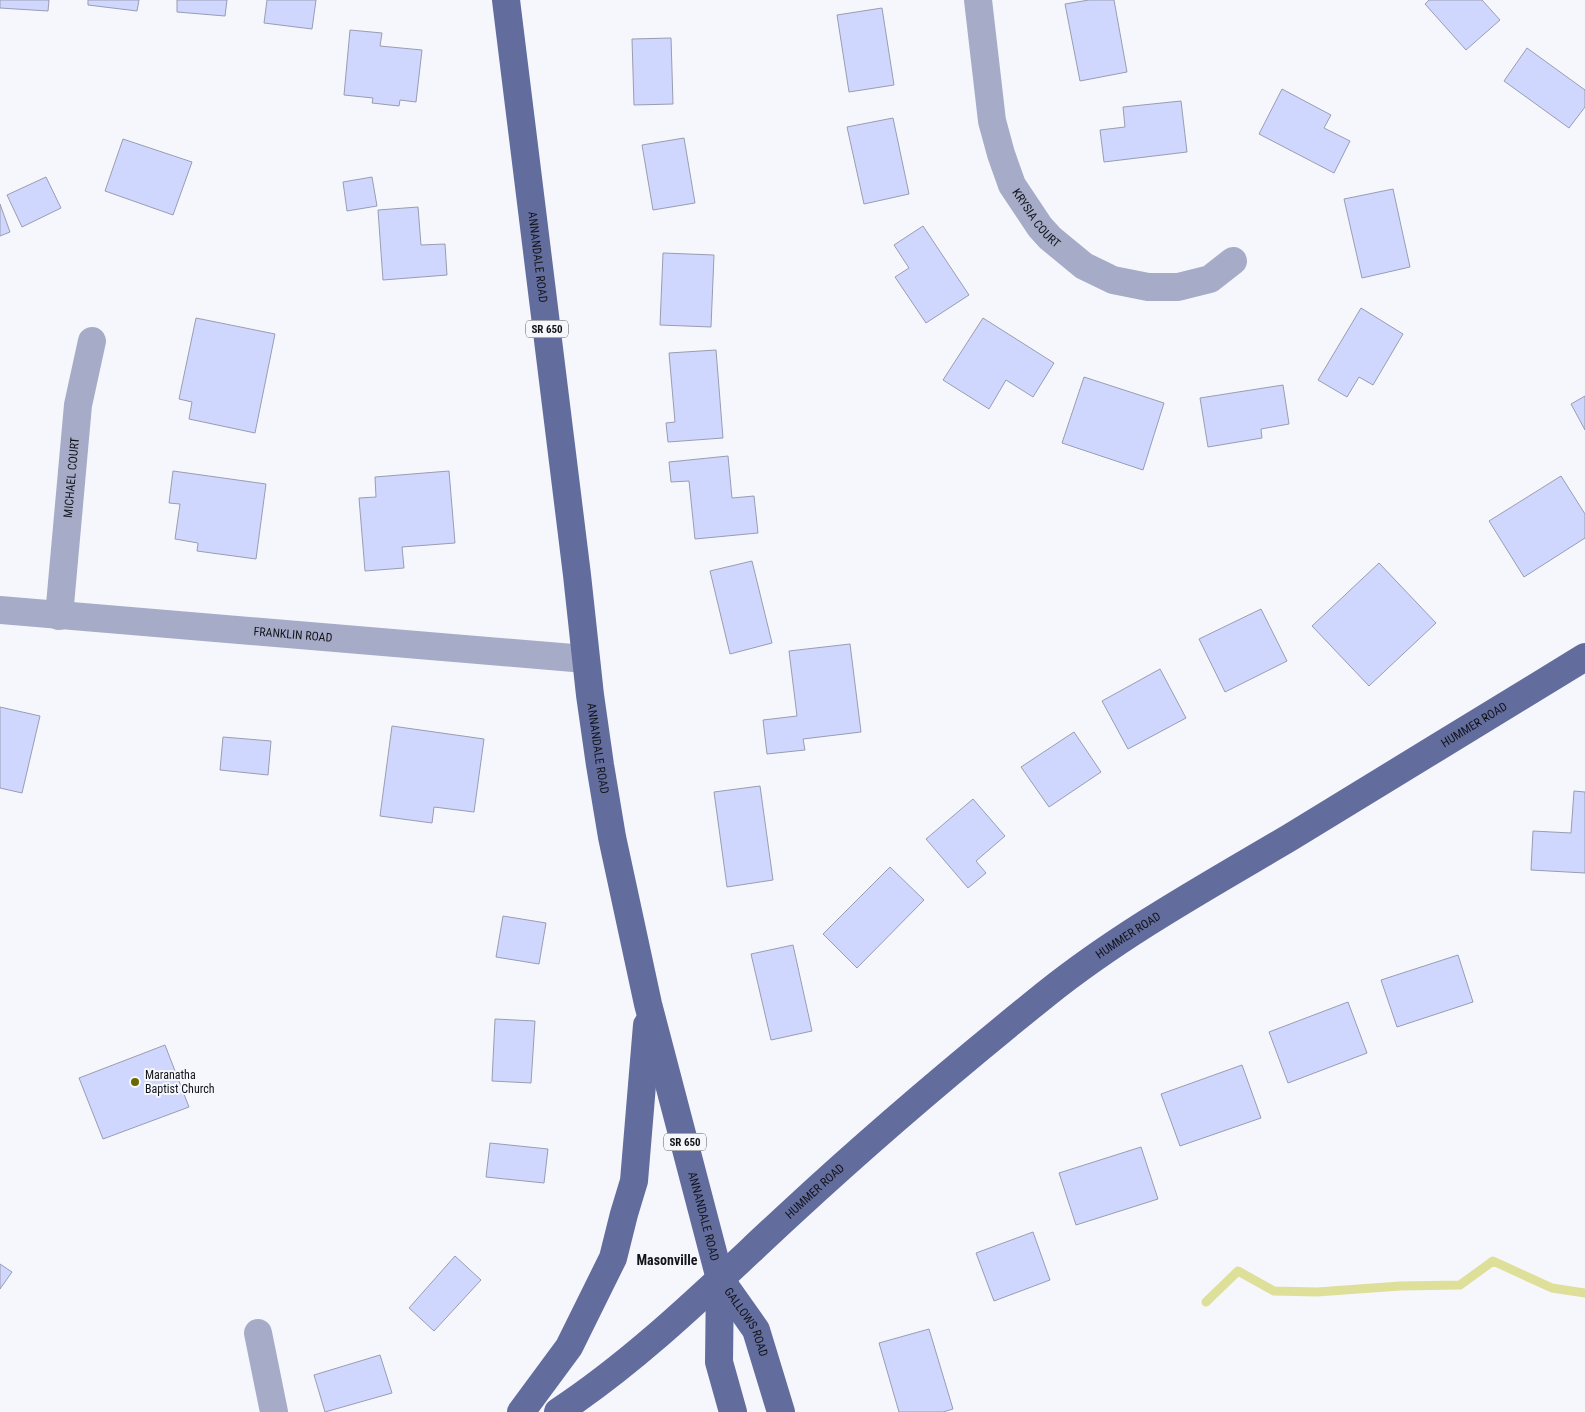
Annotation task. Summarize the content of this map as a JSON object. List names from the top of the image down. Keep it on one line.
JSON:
{"streets":{"main road":["ANNANDALE ROAD","SR 650","HUMMER ROAD","GALLOWS ROAD"],"street":["KRYSIA COURT","MICHAEL COURT","FRANKLIN ROAD"]},"crossings":[["ANNANDALE ROAD","FRANKLIN ROAD"],["ANNANDALE ROAD","HUMMER ROAD"],["ANNANDALE ROAD","GALLOWS ROAD"],["MICHAEL COURT","FRANKLIN ROAD"],["HUMMER ROAD","GALLOWS ROAD"]],"districts":["Masonville"],"places":["Maranatha Baptist Church"]}
